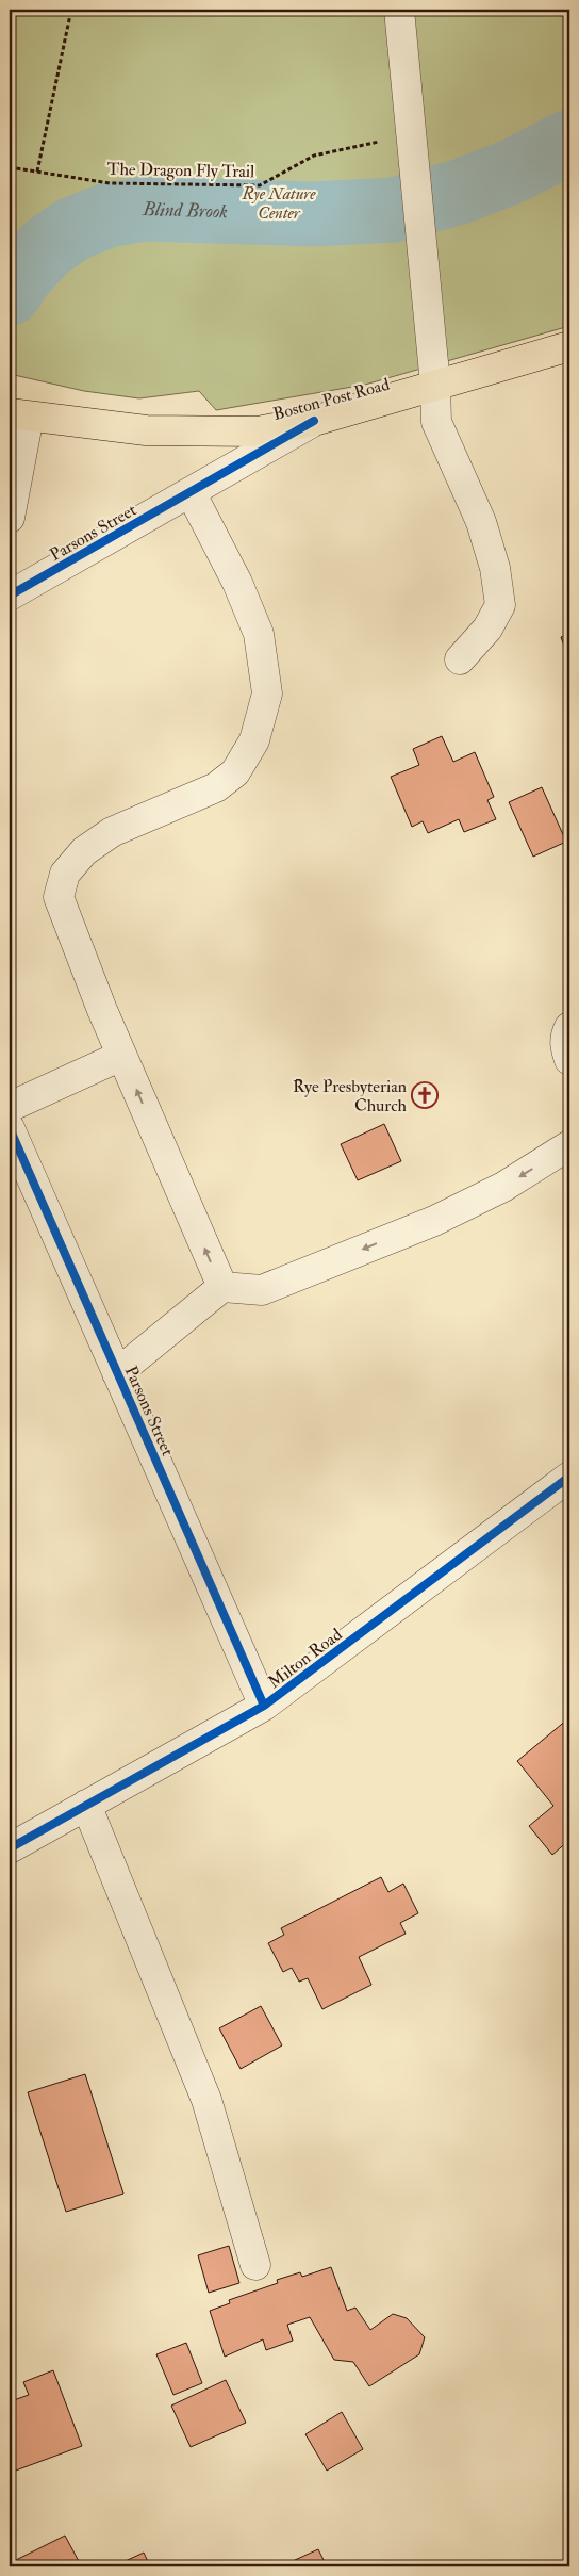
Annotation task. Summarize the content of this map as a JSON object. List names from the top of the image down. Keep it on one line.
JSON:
{"streets":{"main road":["Boston Post Road"],"street":["Parsons Street","Milton Road"],"path":["The Dragon Fly Trail"]},"crossings":[["Boston Post Road","Parsons Street"],["Parsons Street","Milton Road"]],"water":["Blind Brook"],"parks":["Rye Nature Center"],"places":{"church":["Rye Presbyterian Church"]}}
